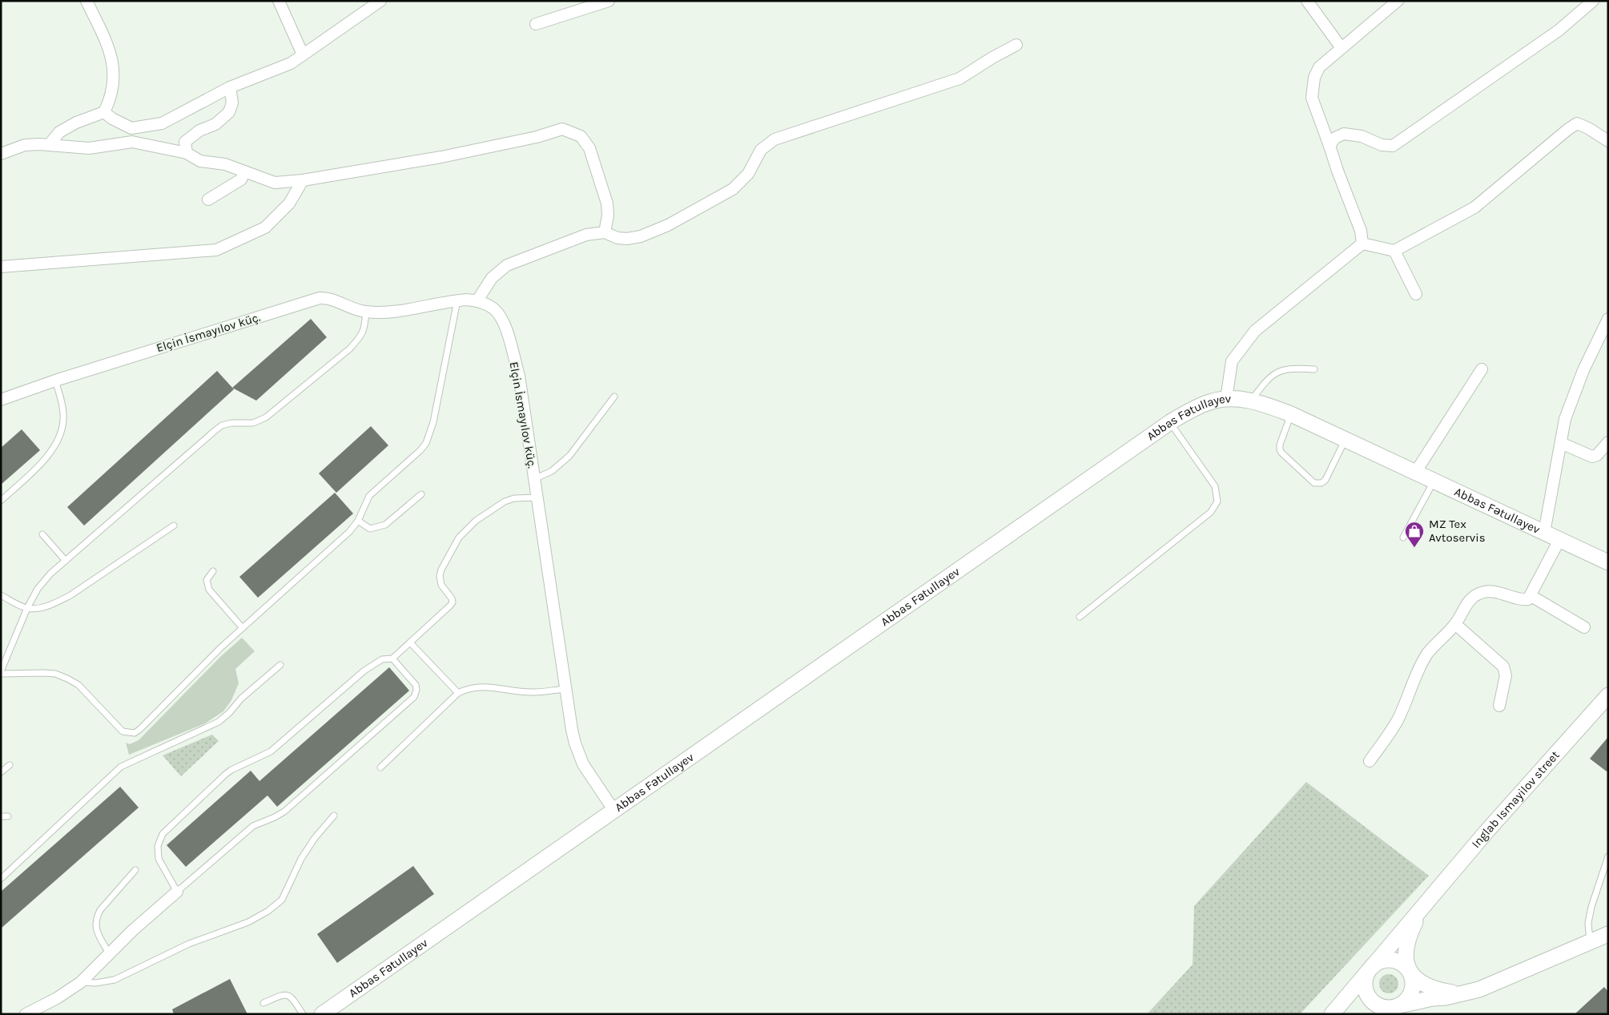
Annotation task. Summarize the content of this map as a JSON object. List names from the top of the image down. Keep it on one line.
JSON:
{"streets":{"main road":["Abbas Fətullayev","Inglab Ismayilov street"],"street":["Elçin İsmayılov küç."]},"crossings":[["Elçin İsmayılov küç.","Abbas Fətullayev"]],"places":{"shop":["MZ Tex Avtoservis"]}}
